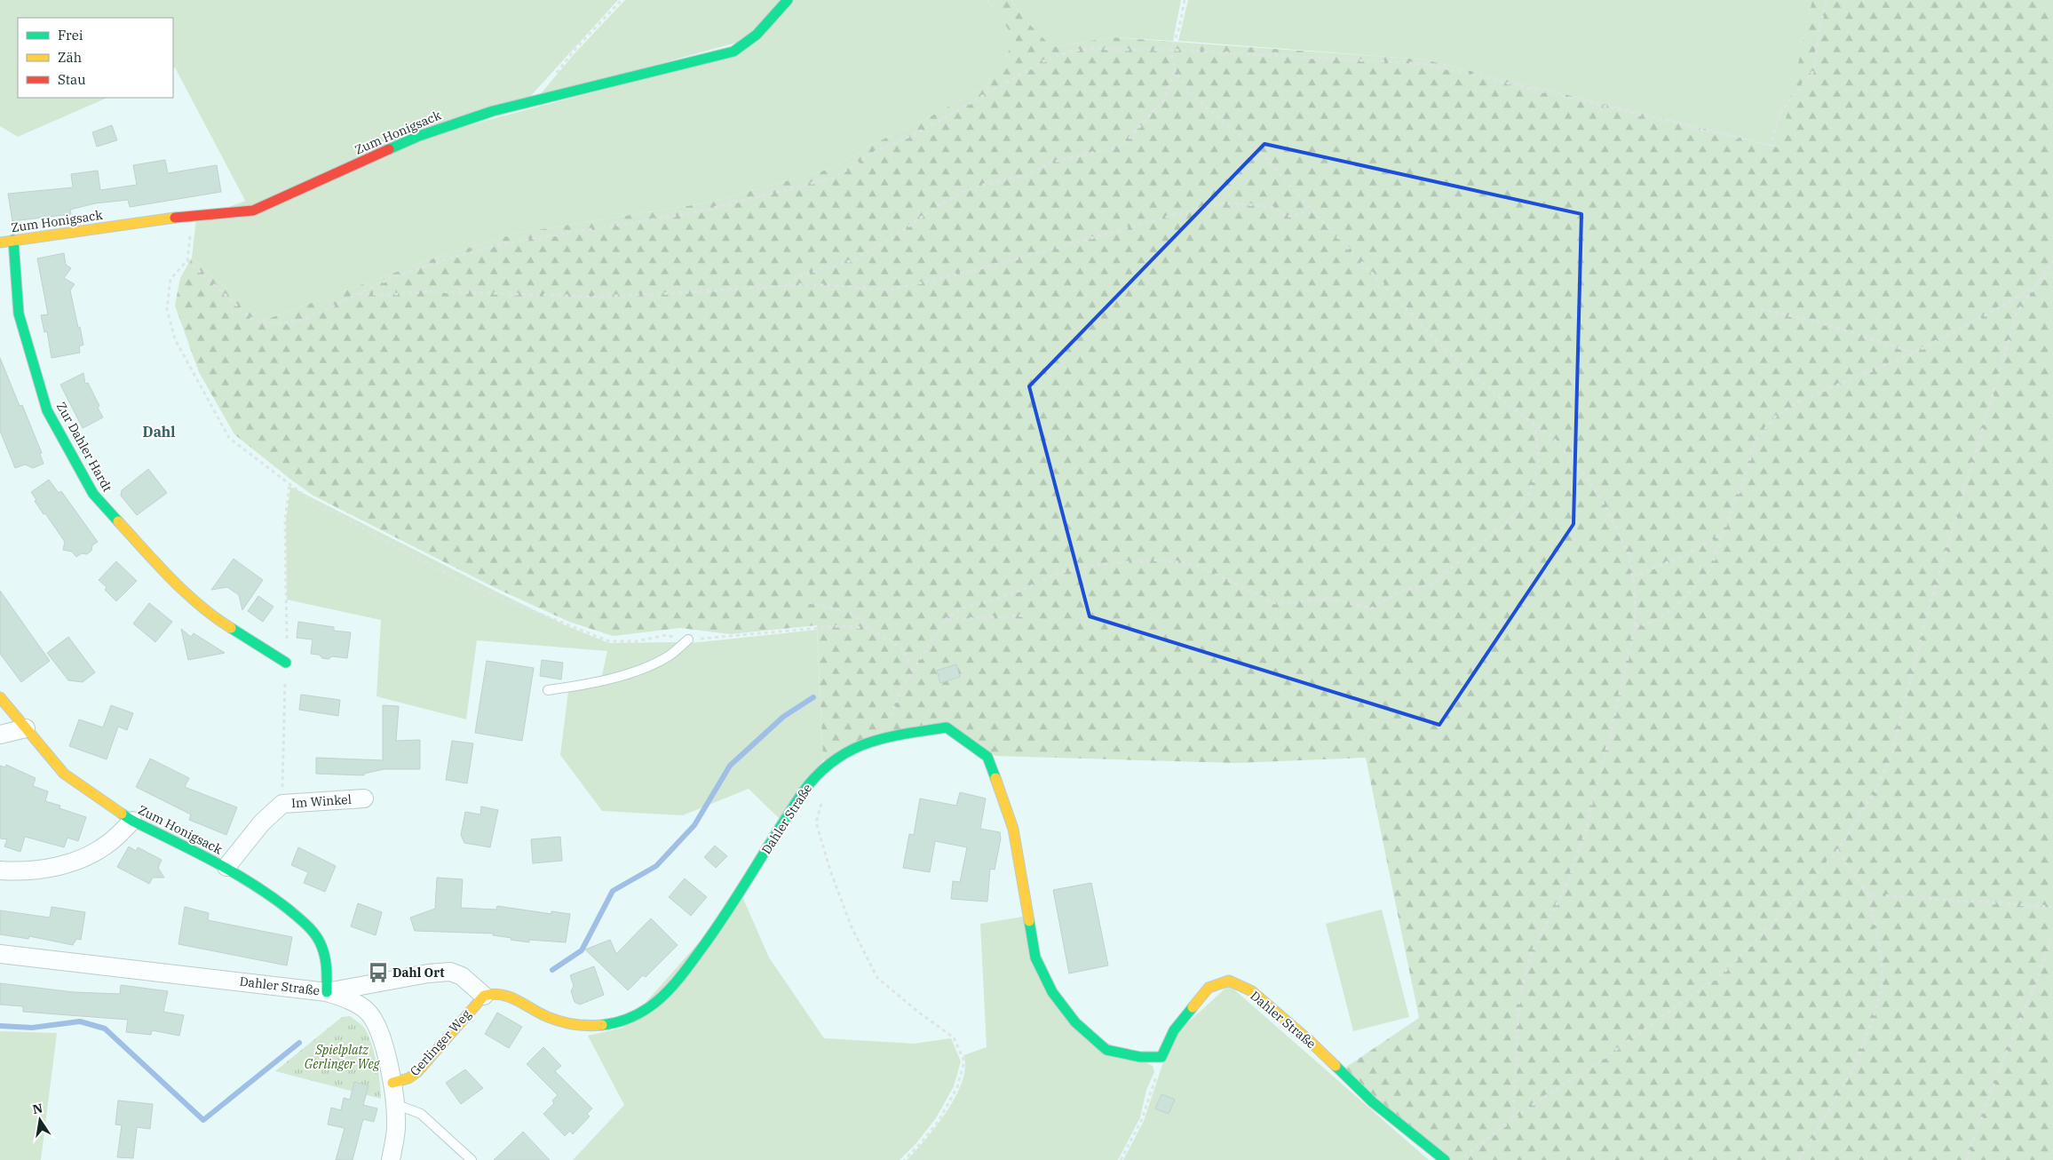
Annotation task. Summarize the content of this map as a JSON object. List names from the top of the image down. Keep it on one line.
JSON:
{"streets":{"street":["Zum Honigsack","Zur Dahler Hardt","Im Winkel","Dahler Straße","Gerlinger Weg"]},"crossings":[["Zum Honigsack","Zur Dahler Hardt"],["Zum Honigsack","Im Winkel"],["Zum Honigsack","Dahler Straße"],["Zum Honigsack","Gerlinger Weg"],["Dahler Straße","Gerlinger Weg"]],"districts":["Dahl"],"parks":["Spielplatz Gerlinger Weg"],"places":{"bus stop":["Dahl Ort"]},"legend":["Frei","Zäh","Stau"],"north":"top"}
